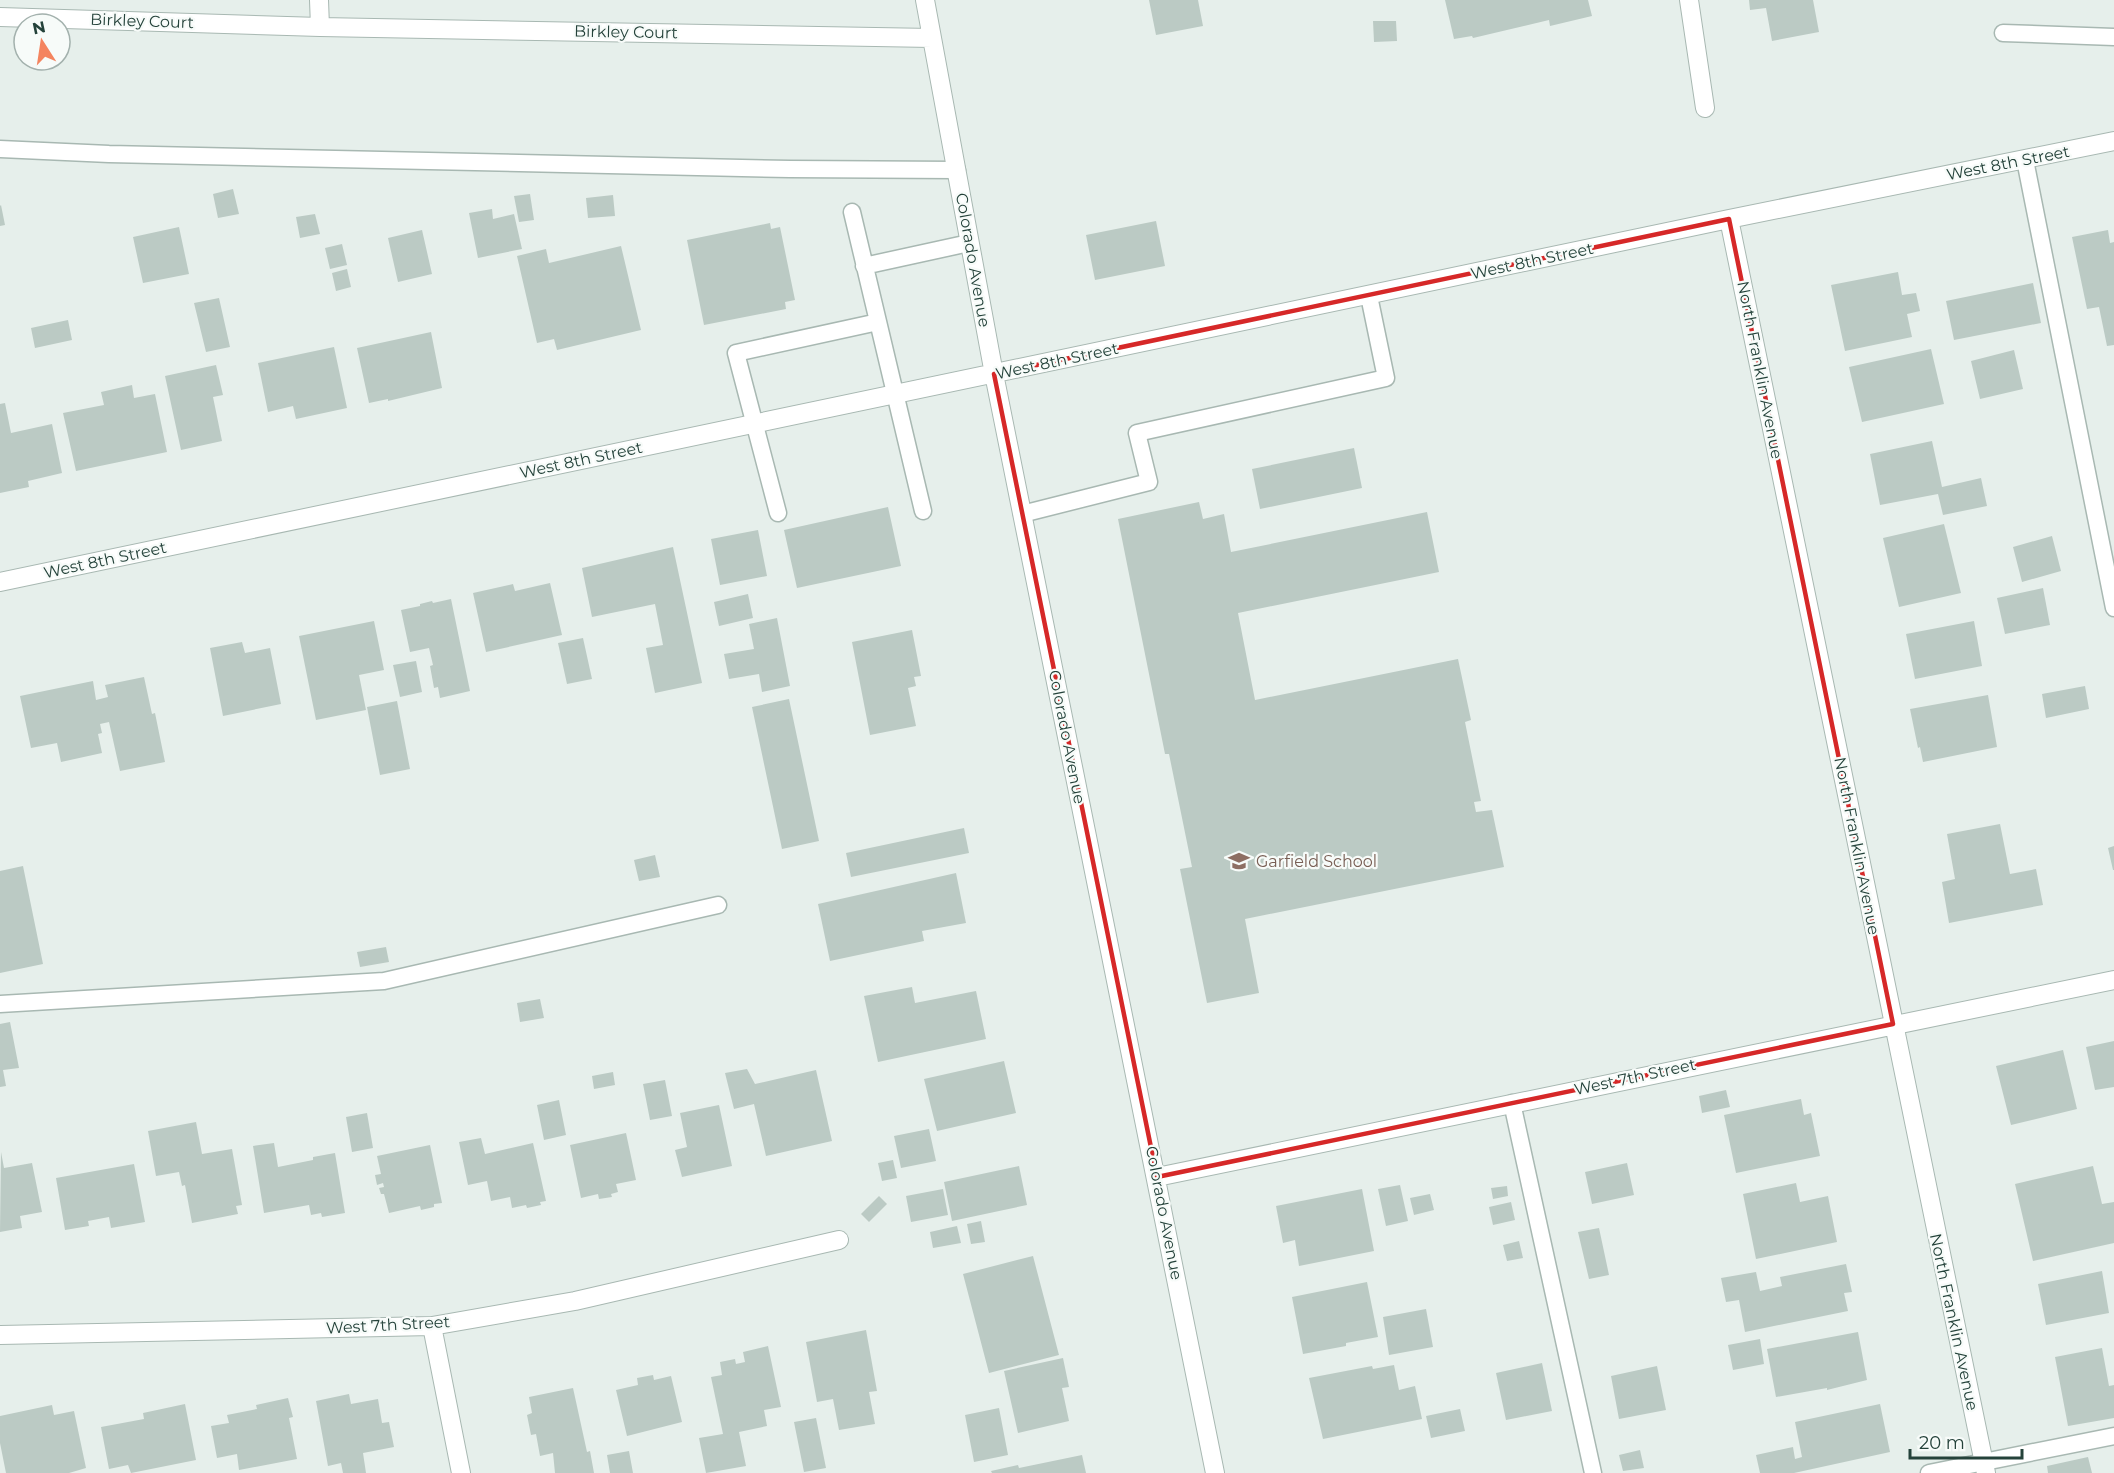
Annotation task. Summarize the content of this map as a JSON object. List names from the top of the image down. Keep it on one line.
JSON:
{"streets":{"street":["Birkley Court","West 8th Street","Colorado Avenue","North Franklin Avenue","West 7th Street"]},"crossings":[["Birkley Court","Colorado Avenue"],["West 8th Street","Colorado Avenue"],["West 8th Street","North Franklin Avenue"],["Colorado Avenue","West 7th Street"],["North Franklin Avenue","West 7th Street"]],"places":{"school or university":["Garfield School"]},"scale_bar":"20 m","north":"top"}
